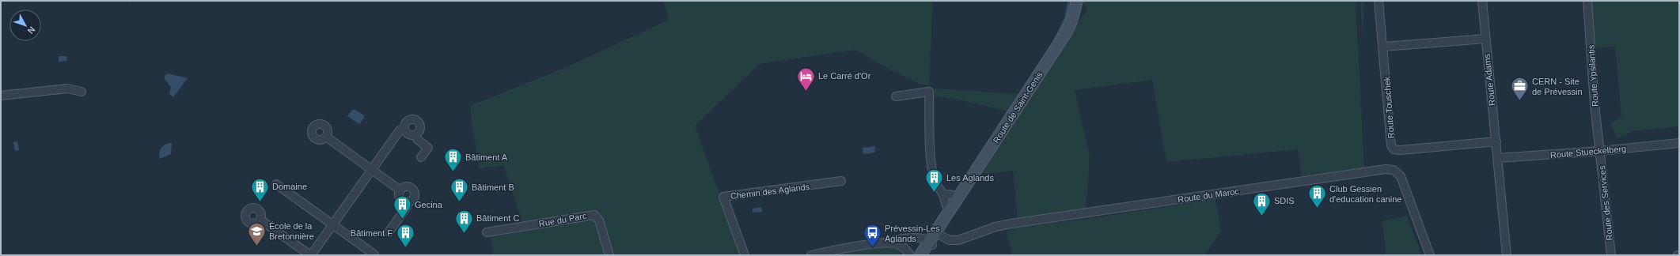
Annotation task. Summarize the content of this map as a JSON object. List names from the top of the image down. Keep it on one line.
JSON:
{"streets":{"main road":["Route de Saint-Genis"],"street":["Route Ypsilantis","Route Adams","Route Touschek","Route Stueckelberg","Chemin des Aglands","Route du Maroc","Route des Services","Rue du Parc"]},"crossings":[["Route Ypsilantis","Route Stueckelberg"],["Route Ypsilantis","Route des Services"],["Route Adams","Route Touschek"],["Route Adams","Route Stueckelberg"],["Route de Saint-Genis","Route du Maroc"],["Route Stueckelberg","Route des Services"]],"places":{"hotel":["Le Carré d'Or"],"office":["CERN - Site de Prévessin"],"building":["Bâtiment A","Les Aglands","Domaine","Bâtiment B","Club Gessien d'education canine","SDIS","Gecina","Bâtiment C","Bâtiment F"],"school or university":["École de la Bretonnière"],"bus stop":["Prévessin-Les Aglands"]},"north":"bottom right"}
